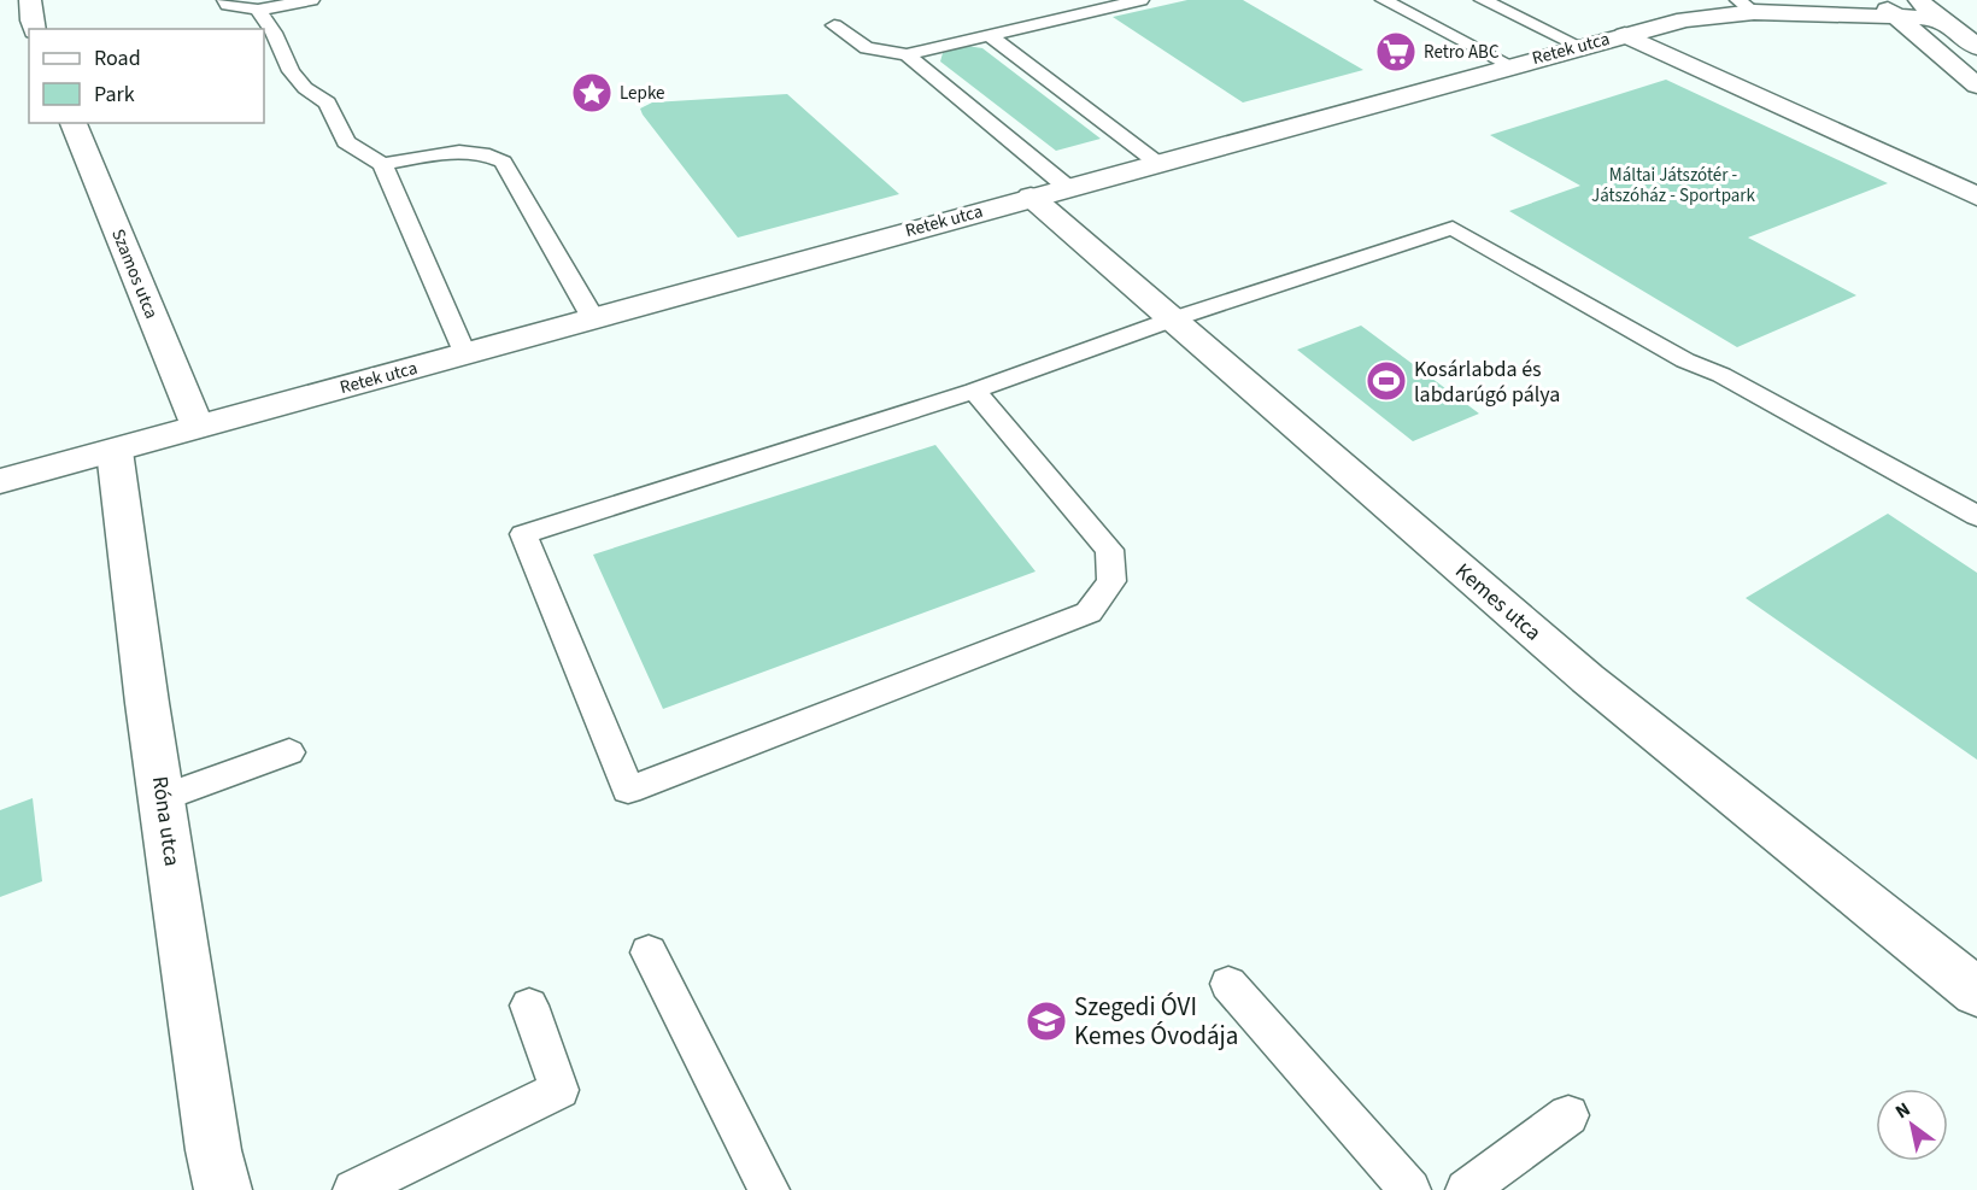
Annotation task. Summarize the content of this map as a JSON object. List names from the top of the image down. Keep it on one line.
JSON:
{"streets":{"street":["Retek utca","Szamos utca","Kemes utca","Róna utca"]},"crossings":[["Retek utca","Szamos utca"],["Retek utca","Kemes utca"],["Retek utca","Róna utca"]],"parks":["Máltai Játszótér - Játszóház - Sportpark"],"places":{"supermarket":["Retro ABC"],"place":["Lepke"],"sports":["Kosárlabda és labdarúgó pálya"],"school or university":["Szegedi ÓVI Kemes Óvodája"]},"legend":["Road","Park"],"north":"top left"}
